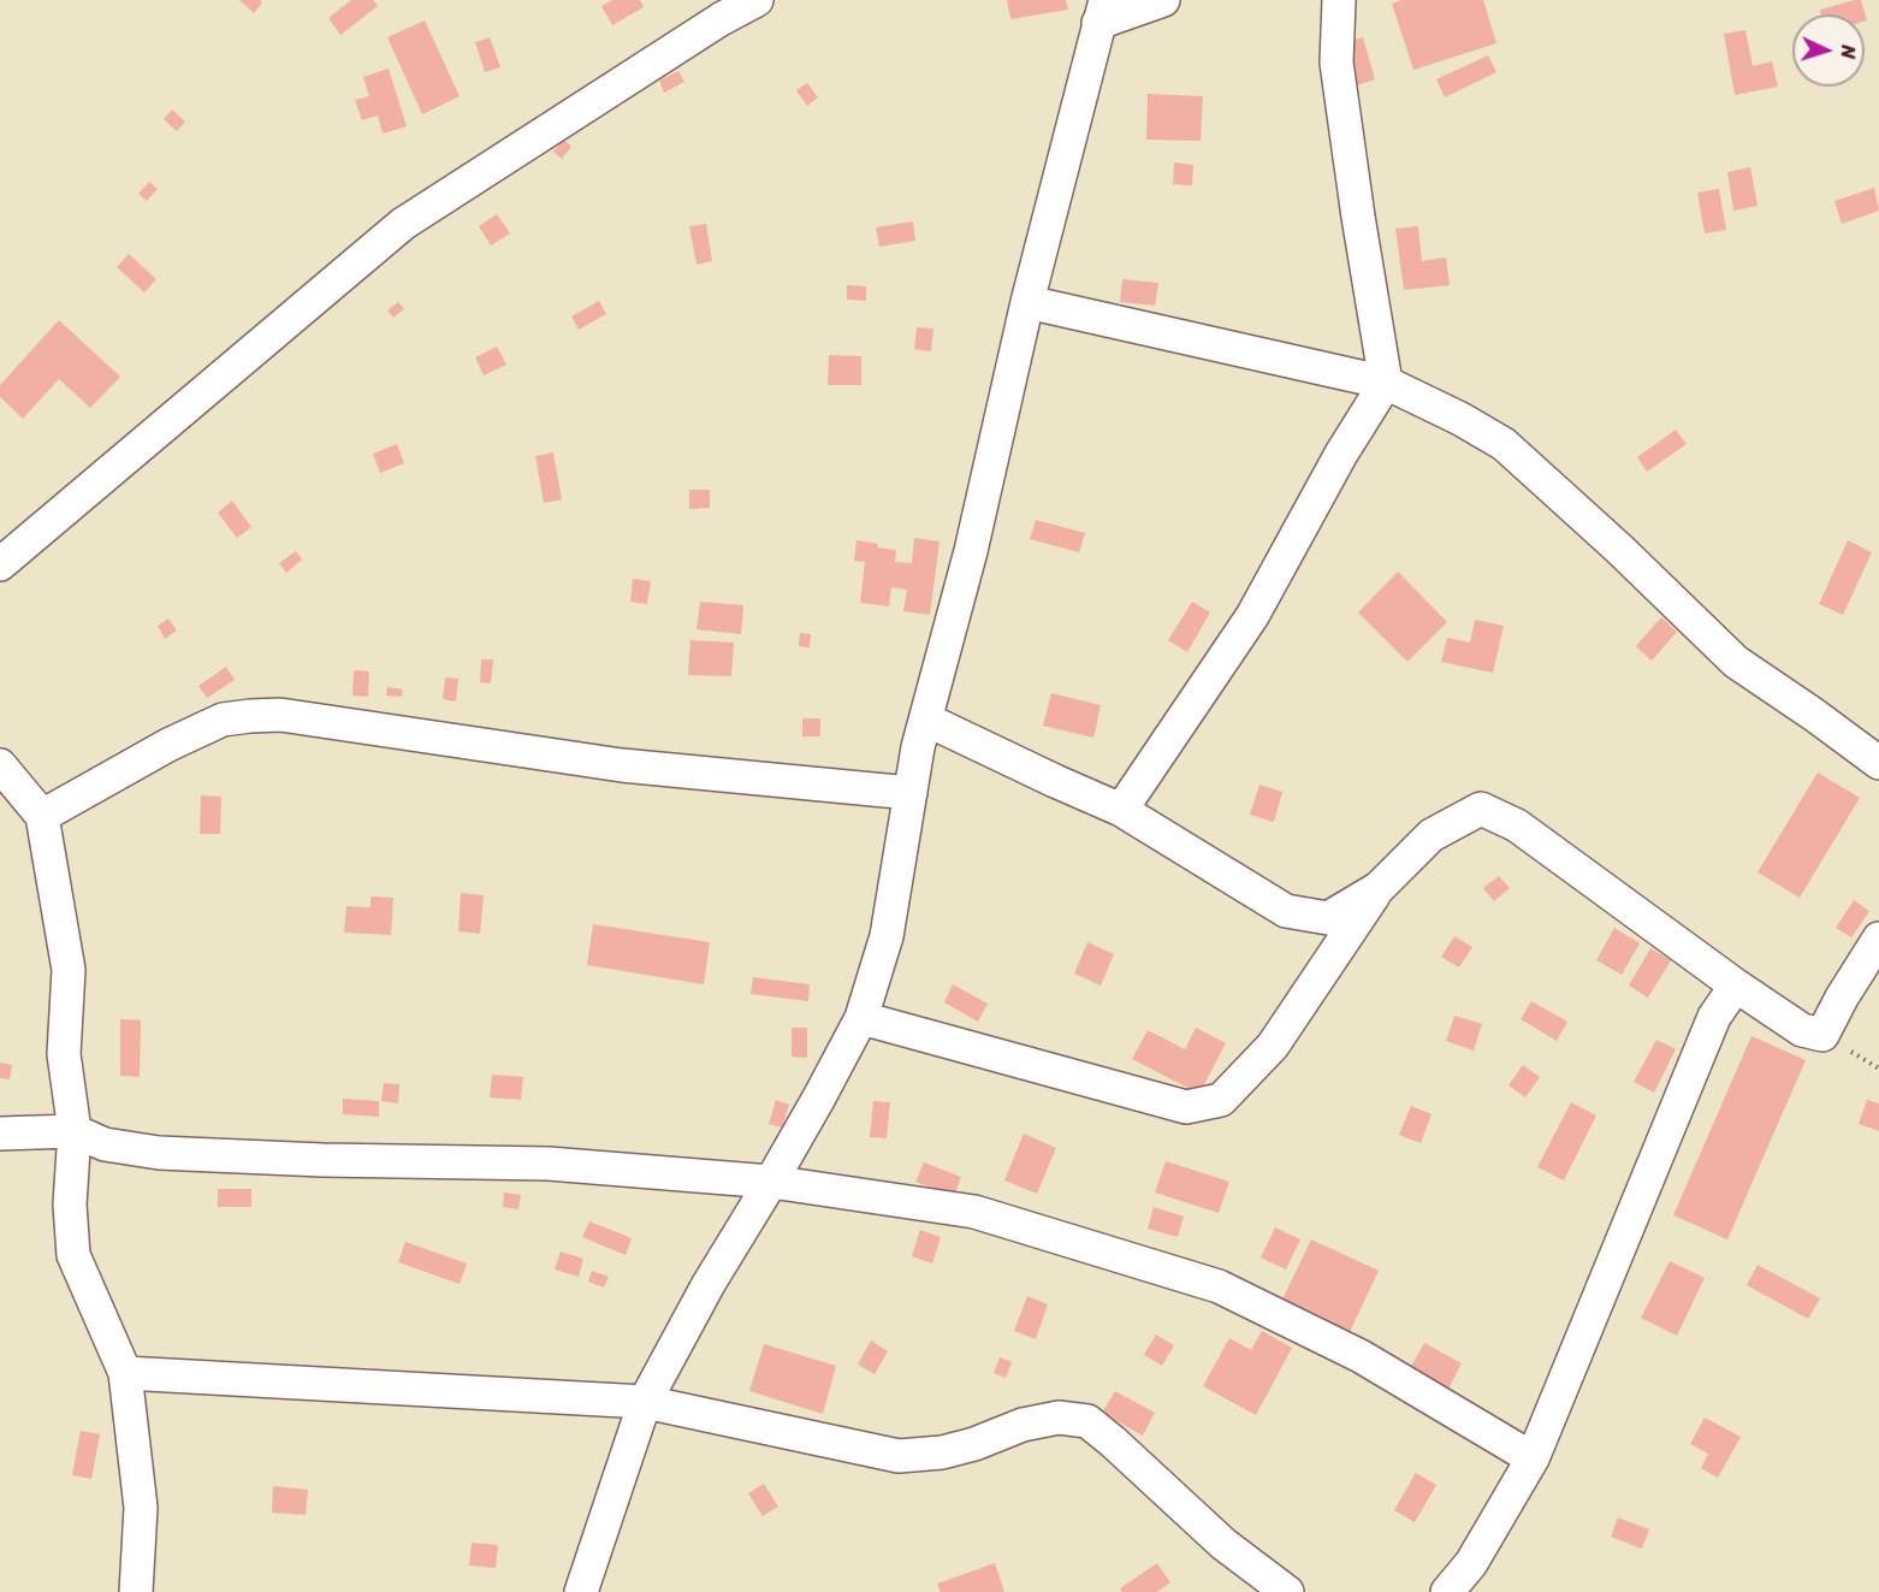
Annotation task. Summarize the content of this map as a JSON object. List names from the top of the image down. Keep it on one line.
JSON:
{"north":"right"}
